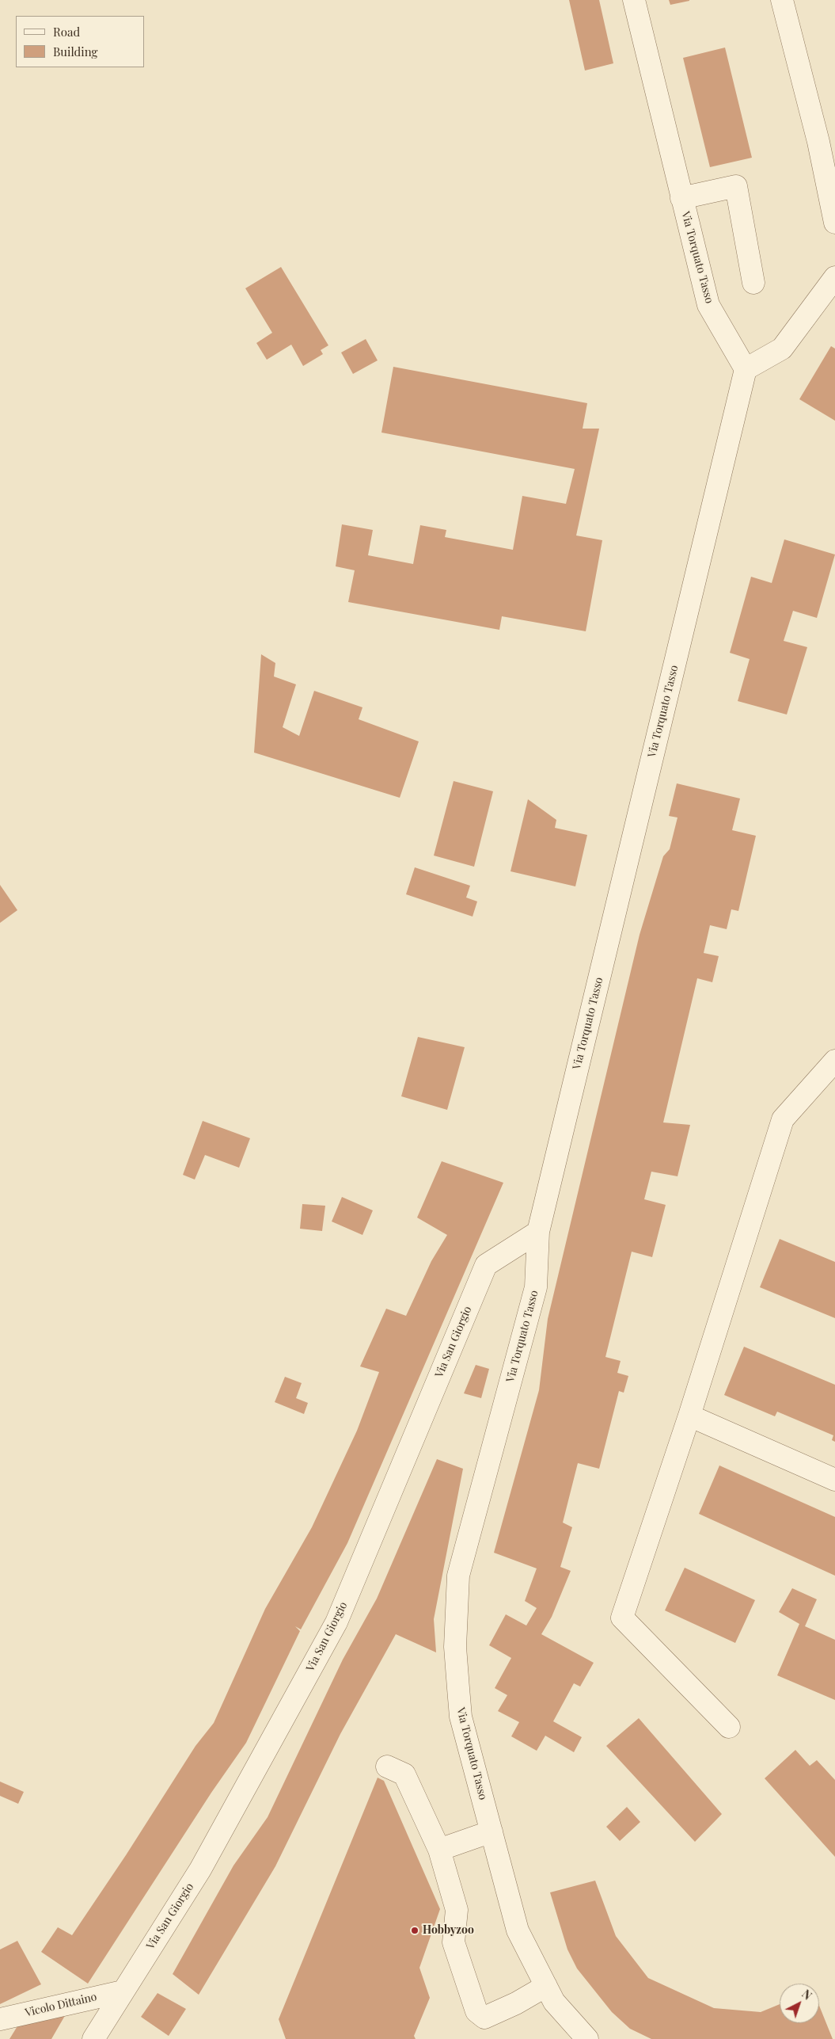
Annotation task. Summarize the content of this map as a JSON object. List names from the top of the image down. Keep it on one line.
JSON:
{"streets":{"street":["Via Torquato Tasso","Via San Giorgio","Vicolo Dittaino"]},"crossings":[["Via Torquato Tasso","Via San Giorgio"],["Via San Giorgio","Vicolo Dittaino"]],"places":["Hobbyzoo"],"legend":["Road","Building"],"north":"top right"}
